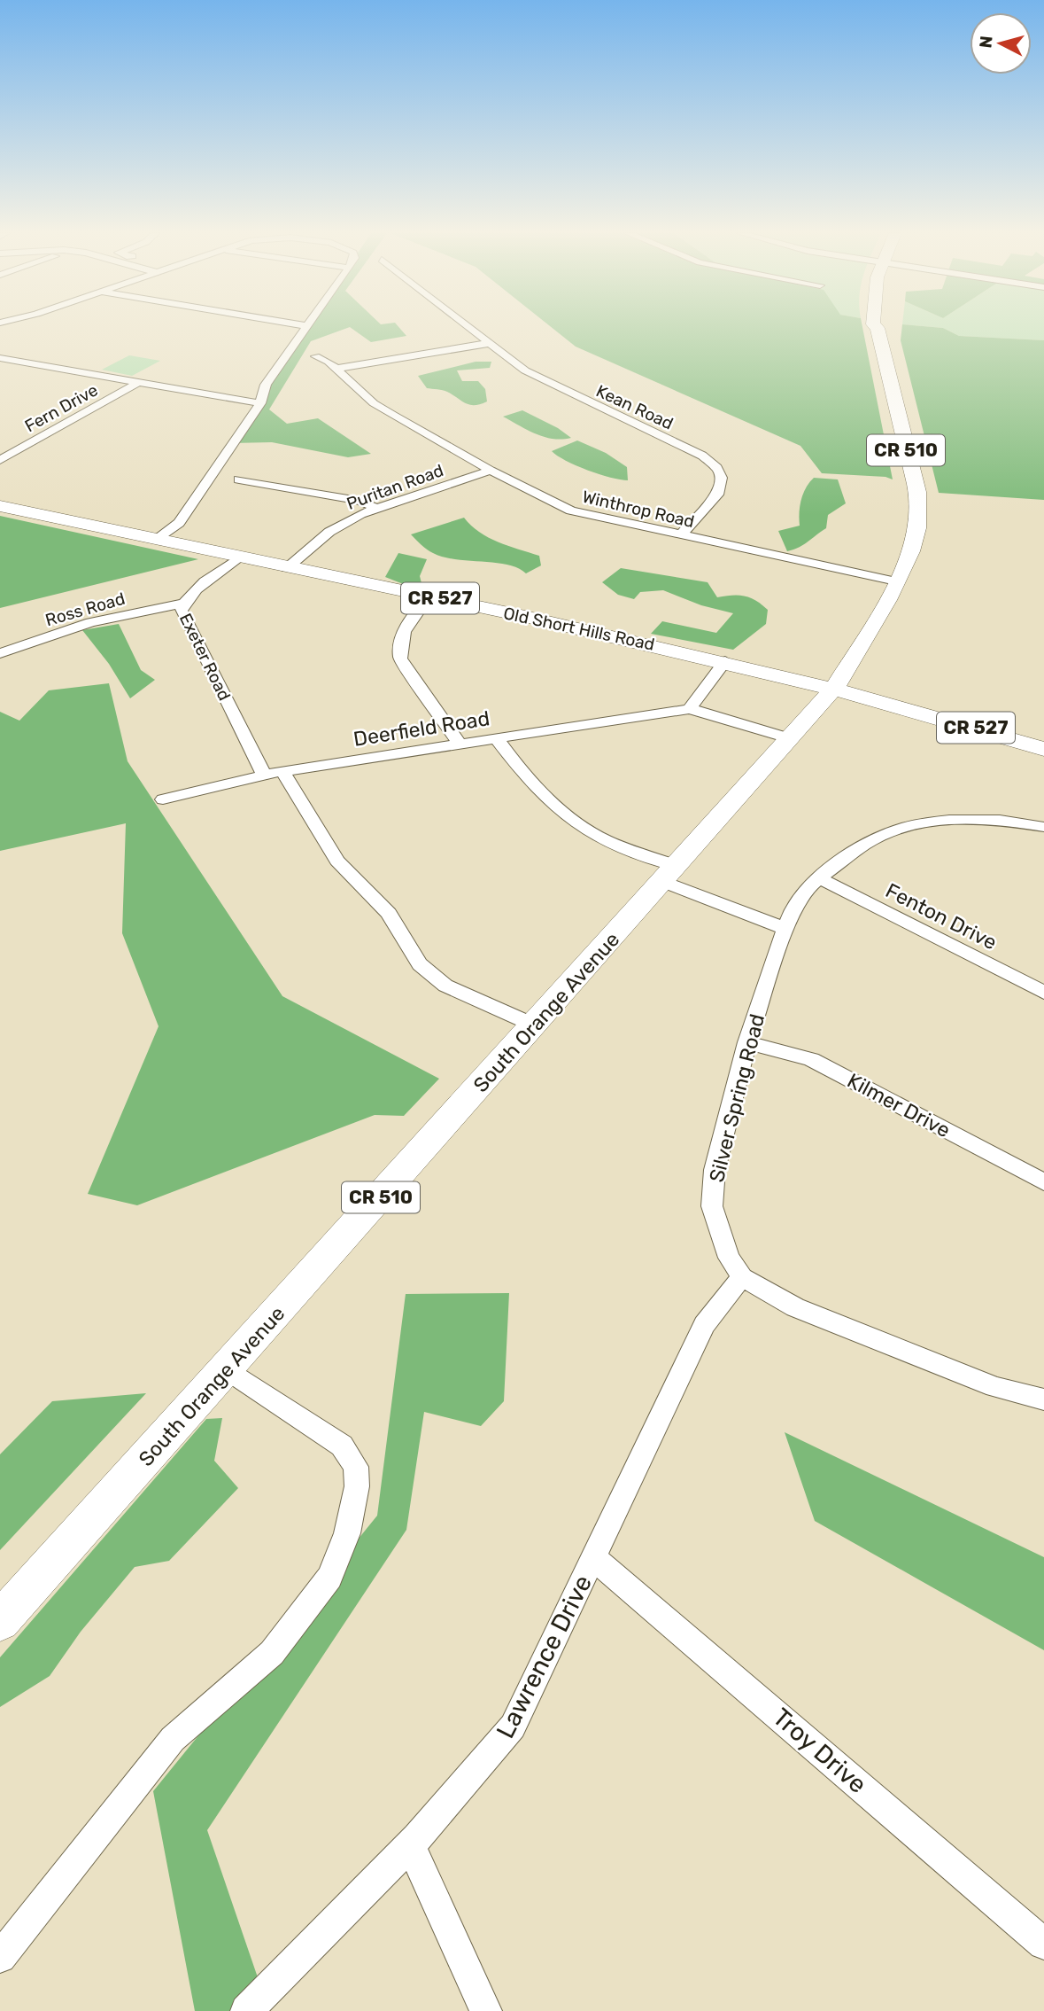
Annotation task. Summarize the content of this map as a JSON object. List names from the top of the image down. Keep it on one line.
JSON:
{"streets":{"main road":["CR 510","CR 527","Old Short Hills Road","South Orange Avenue"],"street":["Kean Road","Fern Drive","Puritan Road","Winthrop Road","Ross Road","Exeter Road","Deerfield Road","Fenton Drive","Silver Spring Road","Kilmer Drive","Lawrence Drive","Troy Drive"]},"crossings":[["Kean Road","Winthrop Road"],["Puritan Road","Winthrop Road"],["Puritan Road","Old Short Hills Road"],["Winthrop Road","South Orange Avenue"],["Ross Road","Exeter Road"],["Old Short Hills Road","Exeter Road"],["Old Short Hills Road","South Orange Avenue"],["Exeter Road","Deerfield Road"],["Deerfield Road","South Orange Avenue"],["Fenton Drive","Silver Spring Road"],["Silver Spring Road","Kilmer Drive"],["Silver Spring Road","Lawrence Drive"],["Lawrence Drive","Troy Drive"]],"north":"left"}
